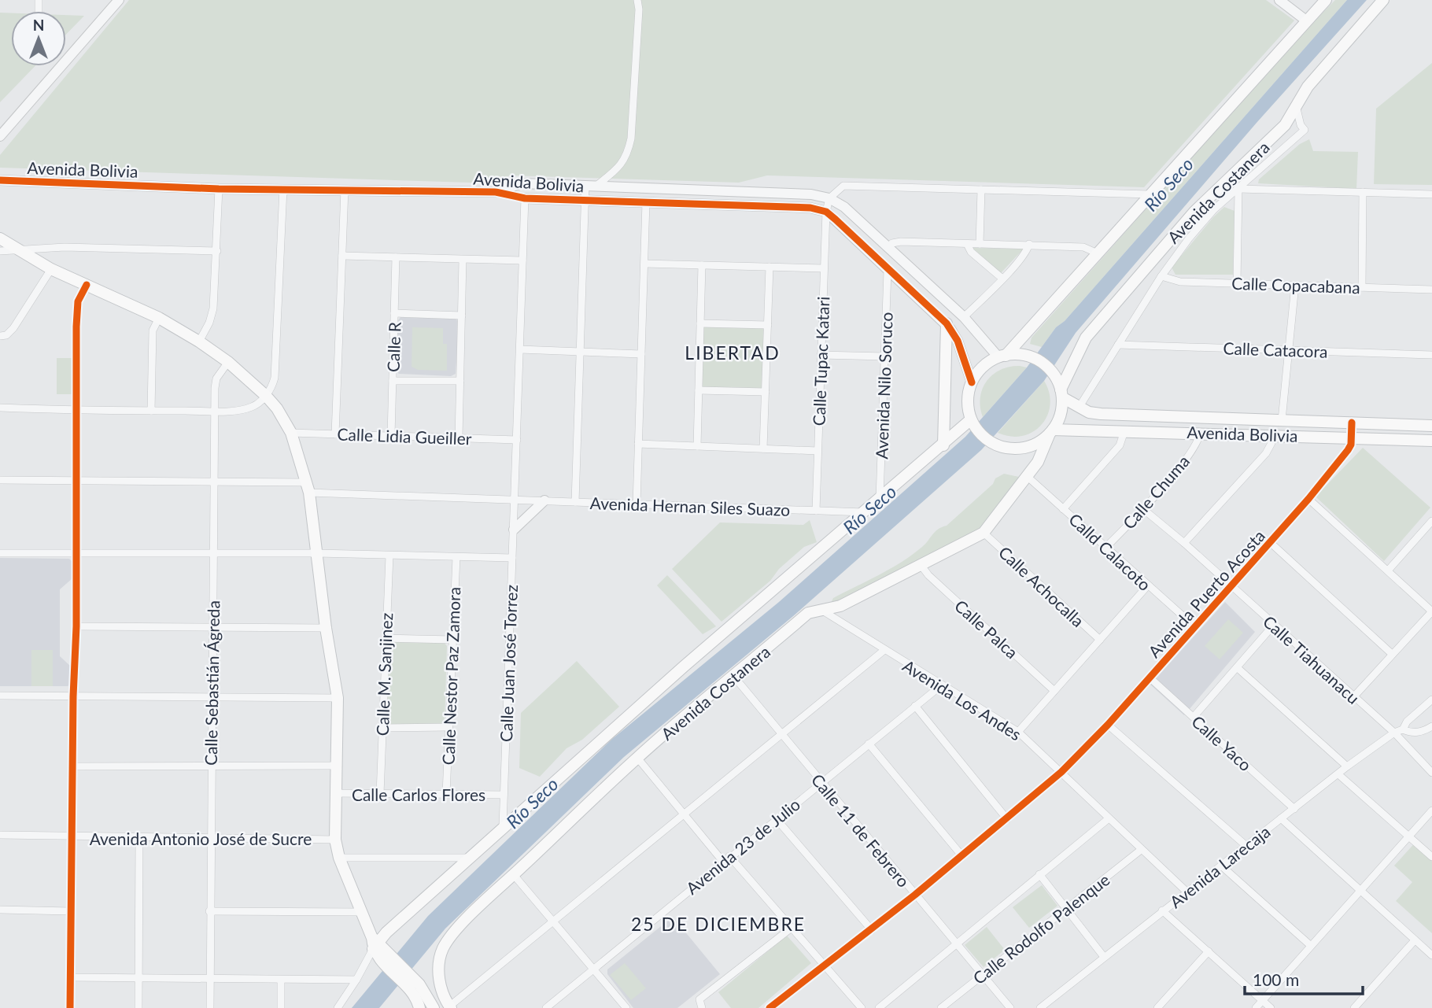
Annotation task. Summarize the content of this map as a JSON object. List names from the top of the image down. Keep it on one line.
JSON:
{"streets":{"main road":["Avenida Bolivia","Avenida Costanera"],"street":["Calle Copacabana","Calle R","Calle Catacora","Calle Tupac Katari","Avenida Nilo Soruco","Calle Lidia Gueiller","Calle Chuma","Avenida Hernan Siles Suazo","Calld Calacoto","Calle Achocalla","Avenida Puerto Acosta","Calle Palca","Calle Tiahuanacu","Calle Juan José Torrez","Calle M. Sanjinez","Calle Nestor Paz Zamora","Calle Sebastián Ágreda","Avenida Los Andes","Calle Yaco","Calle Carlos Flores","Calle 11 de Febrero","Avenida Antonio José de Sucre","Avenida 23 de Julio","Avenida Larecaja","Calle Rodolfo Palenque"]},"crossings":[["Avenida Bolivia","Avenida Costanera"],["Avenida Bolivia","Calle Tupac Katari"],["Avenida Bolivia","Calle Chuma"],["Avenida Bolivia","Avenida Puerto Acosta"],["Avenida Costanera","Calld Calacoto"],["Avenida Costanera","Calle Achocalla"],["Avenida Costanera","Calle Palca"],["Avenida Costanera","Avenida Los Andes"],["Avenida Costanera","Calle 11 de Febrero"],["Calle R","Calle Lidia Gueiller"],["Calle Tupac Katari","Avenida Hernan Siles Suazo"],["Calle Chuma","Calld Calacoto"],["Calle Chuma","Calle Tiahuanacu"],["Avenida Hernan Siles Suazo","Calle Juan José Torrez"],["Avenida Hernan Siles Suazo","Calle Sebastián Ágreda"],["Calld Calacoto","Avenida Puerto Acosta"],["Avenida Puerto Acosta","Calle Tiahuanacu"],["Avenida Puerto Acosta","Avenida Los Andes"],["Avenida Puerto Acosta","Calle Yaco"],["Avenida Puerto Acosta","Calle 11 de Febrero"],["Calle Tiahuanacu","Avenida Larecaja"],["Calle Juan José Torrez","Calle Carlos Flores"],["Calle M. Sanjinez","Calle Carlos Flores"],["Calle Nestor Paz Zamora","Calle Carlos Flores"],["Calle Sebastián Ágreda","Avenida Antonio José de Sucre"],["Avenida Los Andes","Avenida 23 de Julio"],["Avenida Los Andes","Avenida Larecaja"],["Avenida Los Andes","Calle Rodolfo Palenque"],["Calle Yaco","Avenida Larecaja"],["Calle 11 de Febrero","Avenida 23 de Julio"],["Calle 11 de Febrero","Calle Rodolfo Palenque"]],"districts":["LIBERTAD","25 DE DICIEMBRE"],"water":["Río Seco"],"scale_bar":"100 m","north":"top"}
